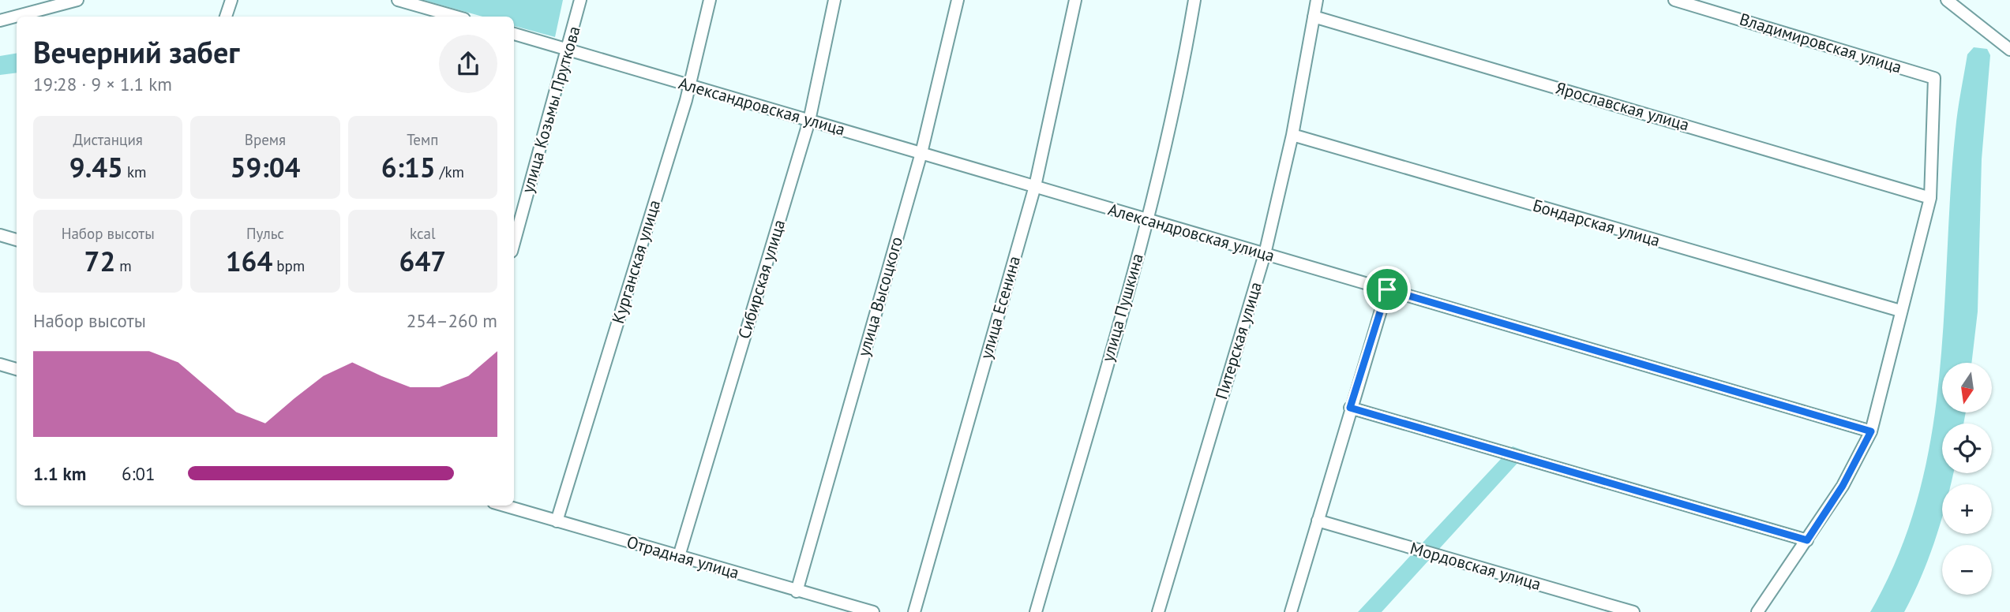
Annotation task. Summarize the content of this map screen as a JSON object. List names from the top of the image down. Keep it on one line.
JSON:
{"streets":{"street":["Владимировская улица","Александровская улица","Ярославская улица","улица Козьмы Пруткова","Бондарская улица","Курганская улица","Сибирская улица","улица Высоцкого","улица Есенина","улица Пушкина","Питерская улица","Отрадная улица","Мордовская улица"]},"crossings":[["Владимировская улица","Ярославская улица"],["Александровская улица","улица Козьмы Пруткова"],["Александровская улица","Курганская улица"],["Александровская улица","Сибирская улица"],["Александровская улица","улица Высоцкого"],["Александровская улица","улица Есенина"],["Александровская улица","улица Пушкина"],["Александровская улица","Питерская улица"],["Ярославская улица","Питерская улица"],["Бондарская улица","Питерская улица"],["Курганская улица","Отрадная улица"],["Сибирская улица","Отрадная улица"],["улица Высоцкого","Отрадная улица"]],"north":"bottom","page":{"heading":["Вечерний забег","19:28 · 9 × 1.1 km"],"stats":[["Дистанция","9.45 km"],["Время","59:04"],["Темп","6:15 /km"],["Набор высоты","72 m"],["Пульс","164 bpm"],["kcal","647"]],"chart":["Набор высоты","254–260 m"],"map_buttons":["+","−"],"list":[{"name":"1.1 km","note":"6:01"}]}}
